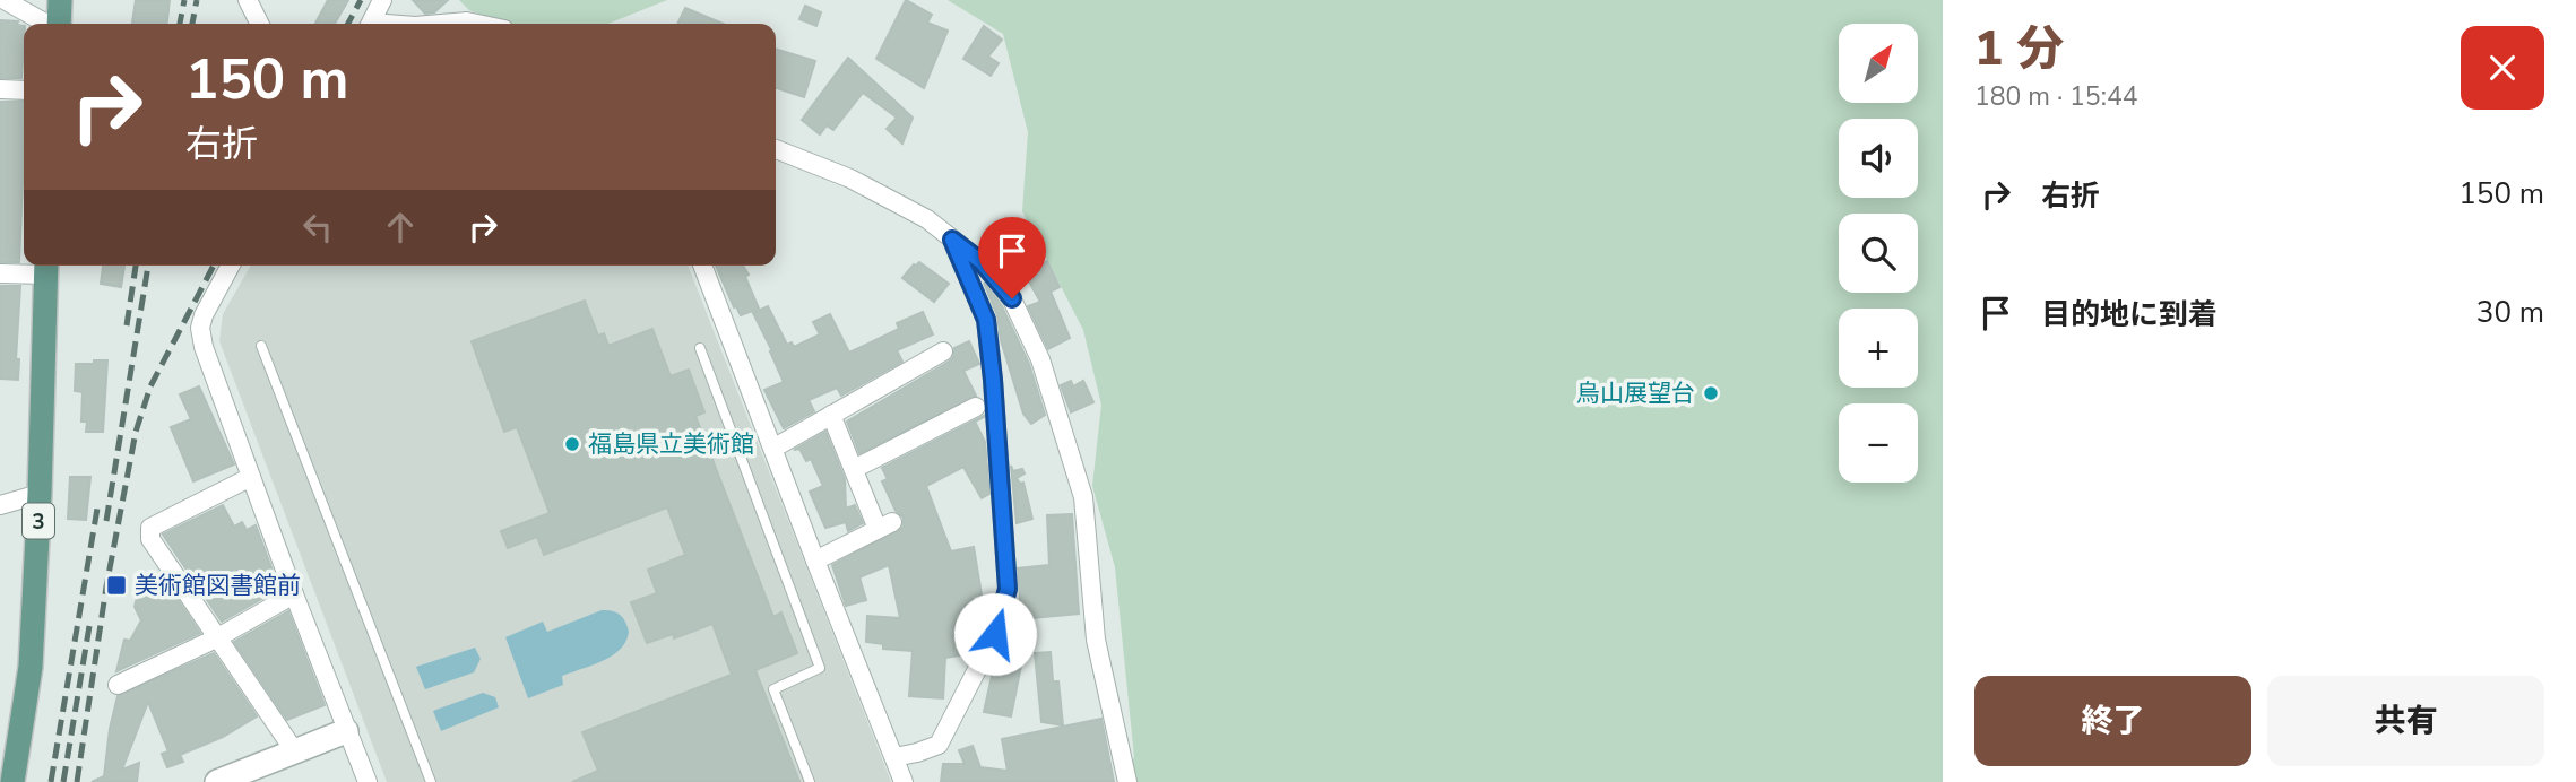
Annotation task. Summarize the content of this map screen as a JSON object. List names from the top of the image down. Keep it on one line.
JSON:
{"streets":{"main road":["3"]},"places":{"other":["烏山展望台","福島県立美術館"],"transit":["美術館図書館前"]},"north":"top right","page":{"heading":["1 分","180 m · 15:44"],"map_buttons":["+","−"],"turn":["150 m","右折"],"list":[{"name":"右折","value":"150 m"},{"name":"目的地に到着","value":"30 m"}],"buttons":["終了","共有"]}}
